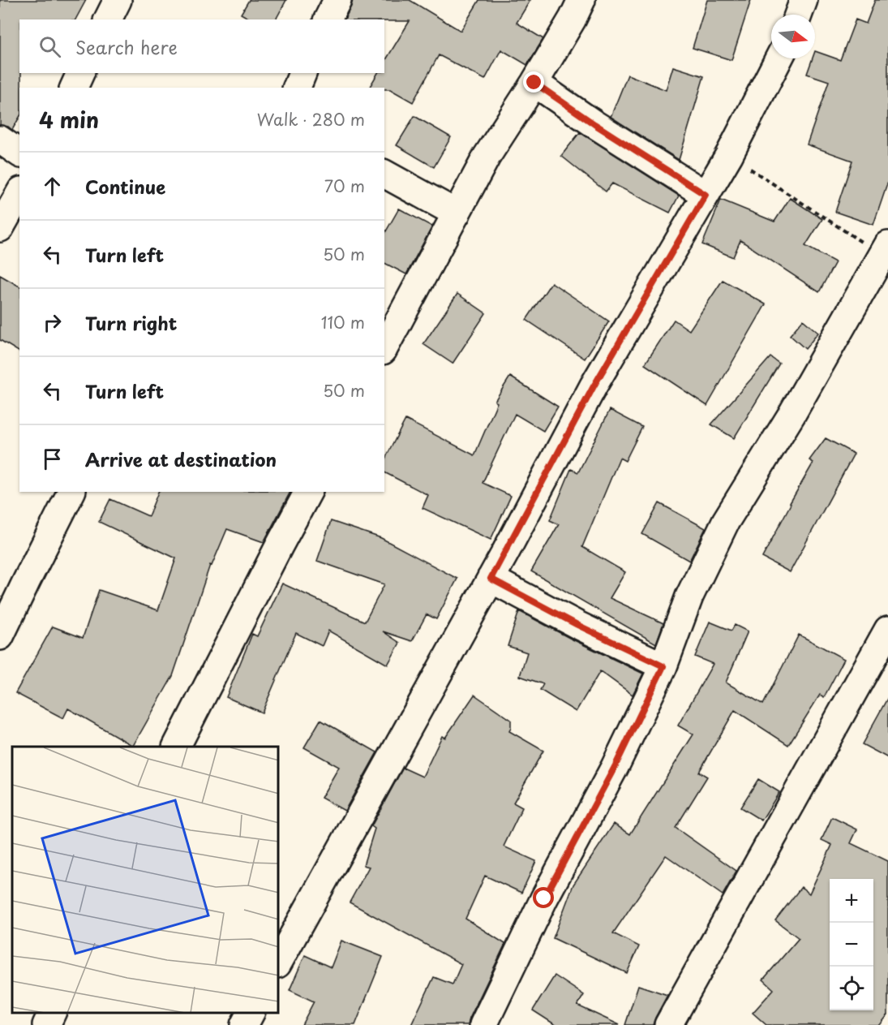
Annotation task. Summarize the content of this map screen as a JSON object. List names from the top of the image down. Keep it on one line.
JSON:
{"north":"right","page":{"search":"Search here","heading":["4 min","Walk · 280 m"],"list":[["Continue","70 m"],["Turn left","50 m"],["Turn right","110 m"],["Turn left","50 m"],"Arrive at destination"],"map_buttons":["+","−"]}}
